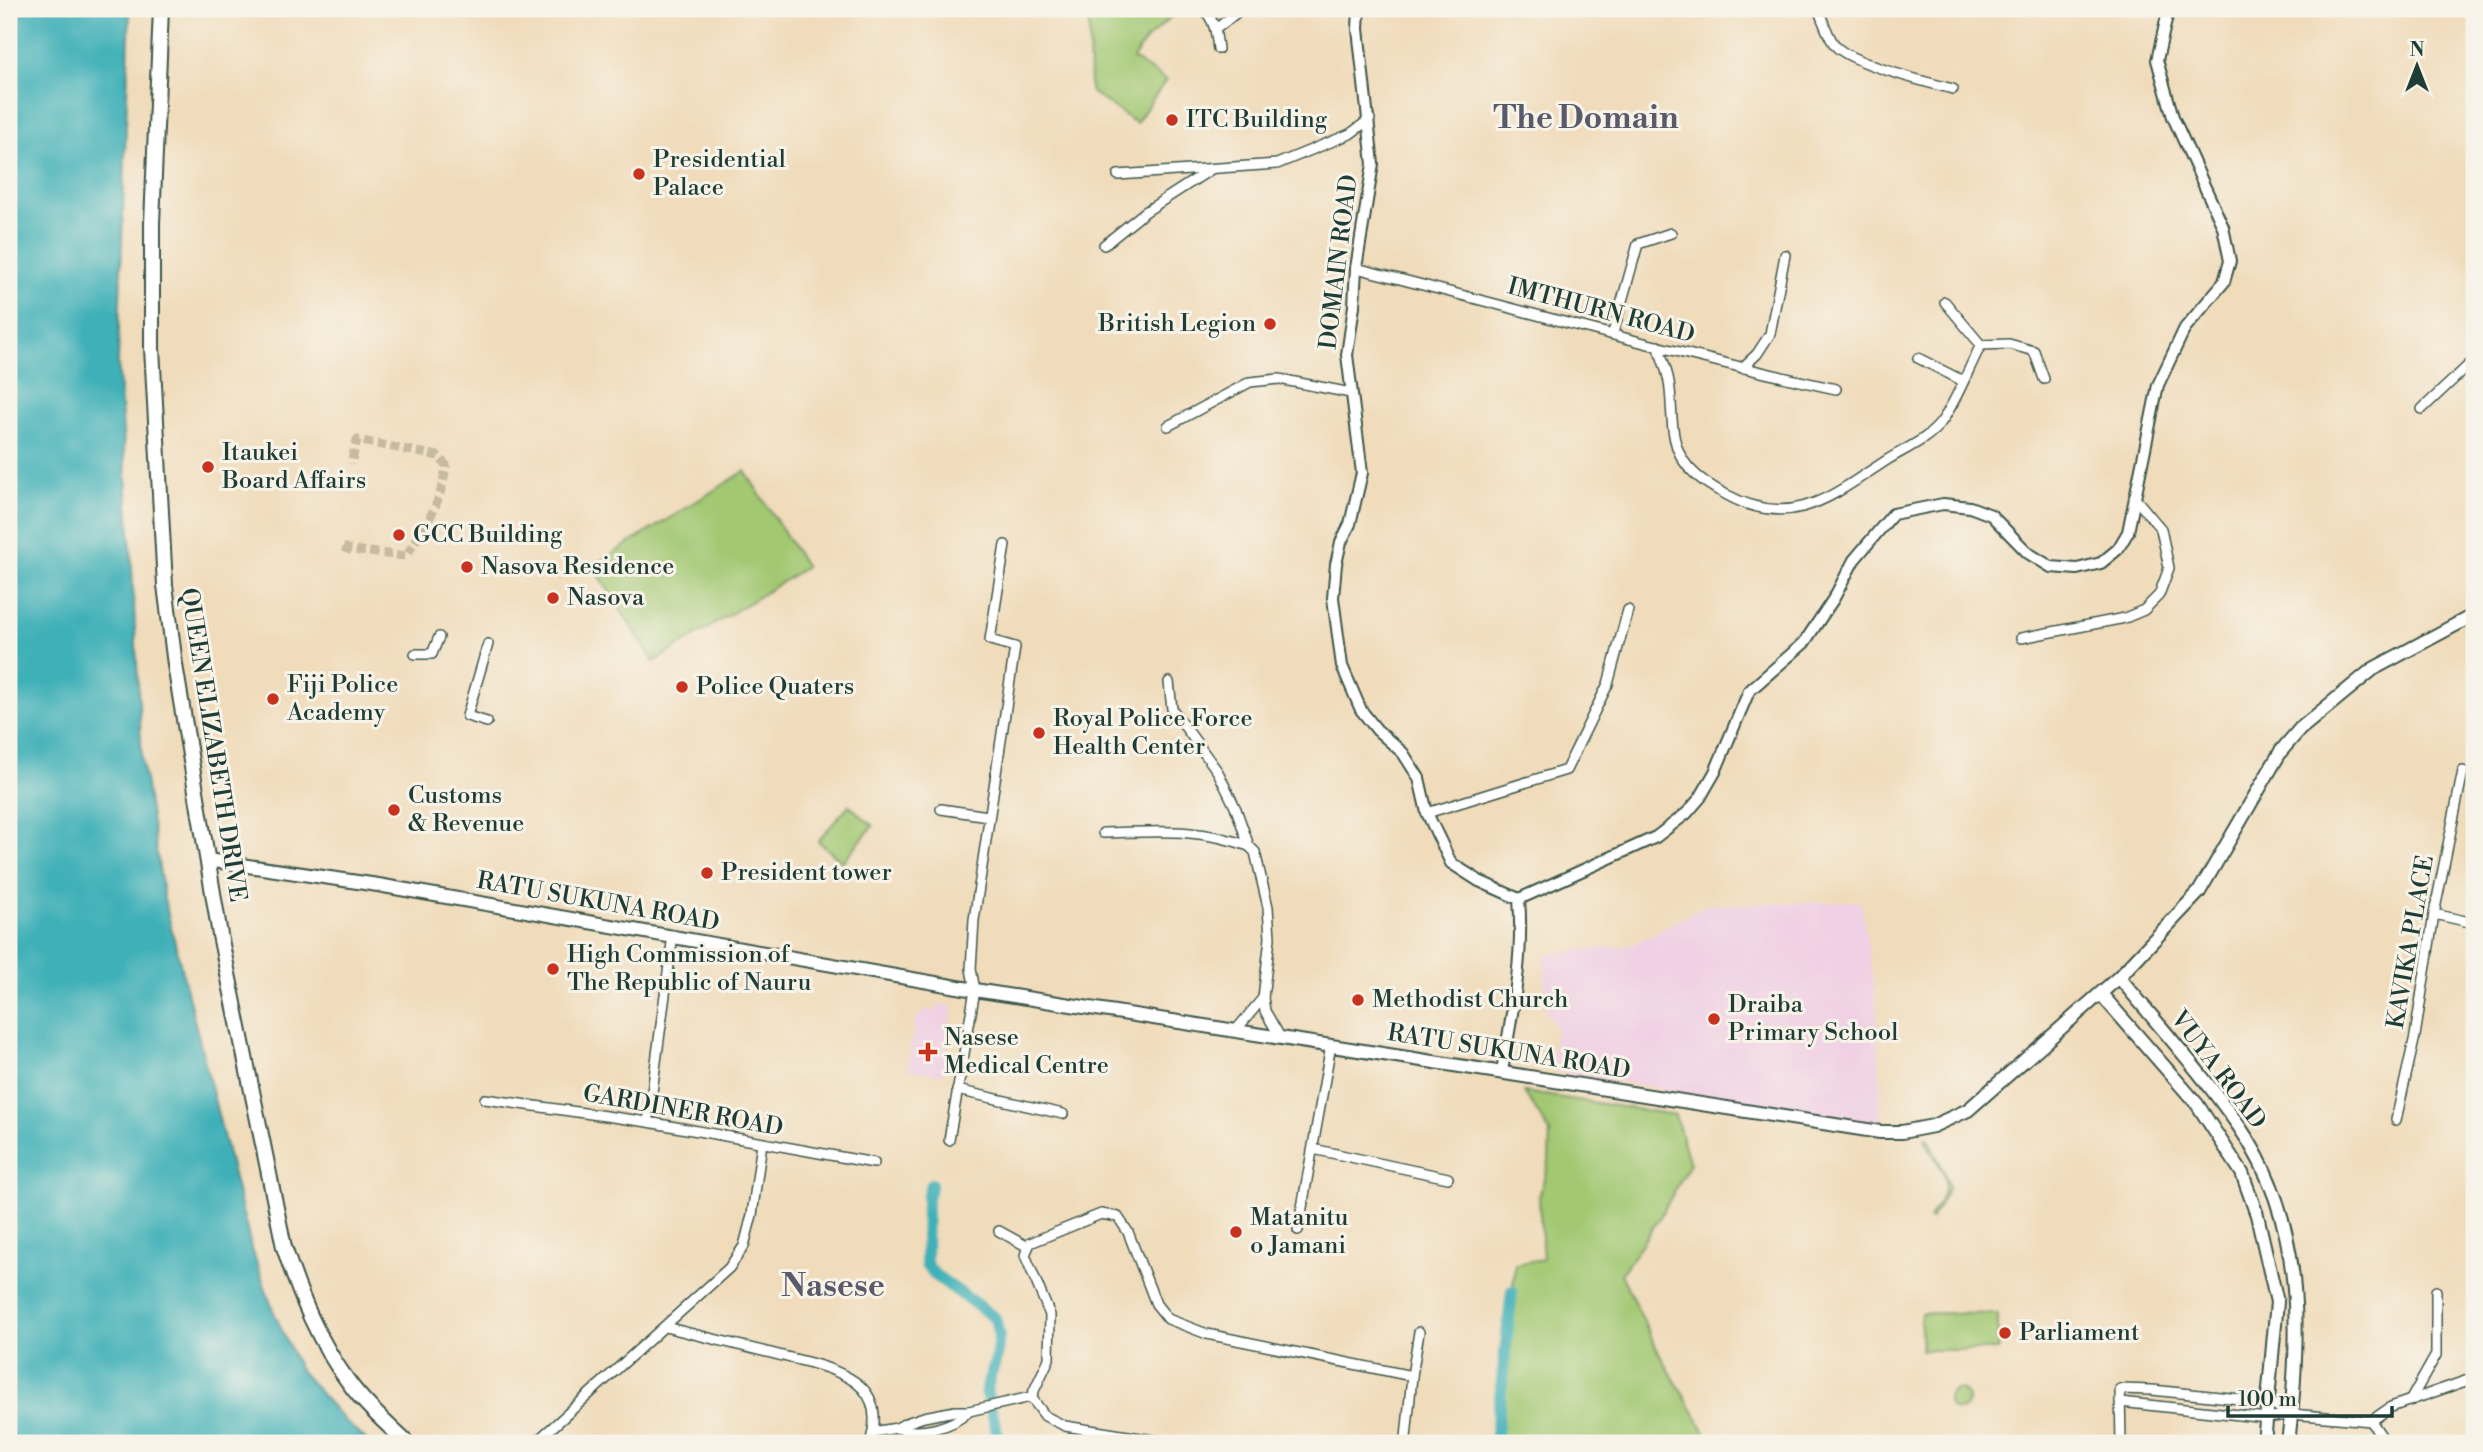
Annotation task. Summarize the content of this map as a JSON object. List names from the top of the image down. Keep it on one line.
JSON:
{"streets":{"main road":["QUEEN ELIZABETH DRIVE","RATU SUKUNA ROAD","VUYA ROAD"],"street":["DOMAIN ROAD","IMTHURN ROAD","KAVIKA PLACE","GARDINER ROAD"]},"crossings":[["DOMAIN ROAD","IMTHURN ROAD"],["QUEEN ELIZABETH DRIVE","RATU SUKUNA ROAD"],["RATU SUKUNA ROAD","VUYA ROAD"]],"districts":["The Domain","Nasese"],"places":{"other":["ITC Building","Presidential Palace","British Legion","Itaukei Board Affairs","GCC Building","Nasova Residence","Nasova","Police Quaters","Fiji Police Academy","Royal Police Force Health Center","Customs & Revenue","President tower","High Commission of The Republic of Nauru","Methodist Church","Draiba Primary School","Matanitu o Jamani","Parliament"],"health":["Nasese Medical Centre"]},"scale_bar":"100 m","north":"top"}
